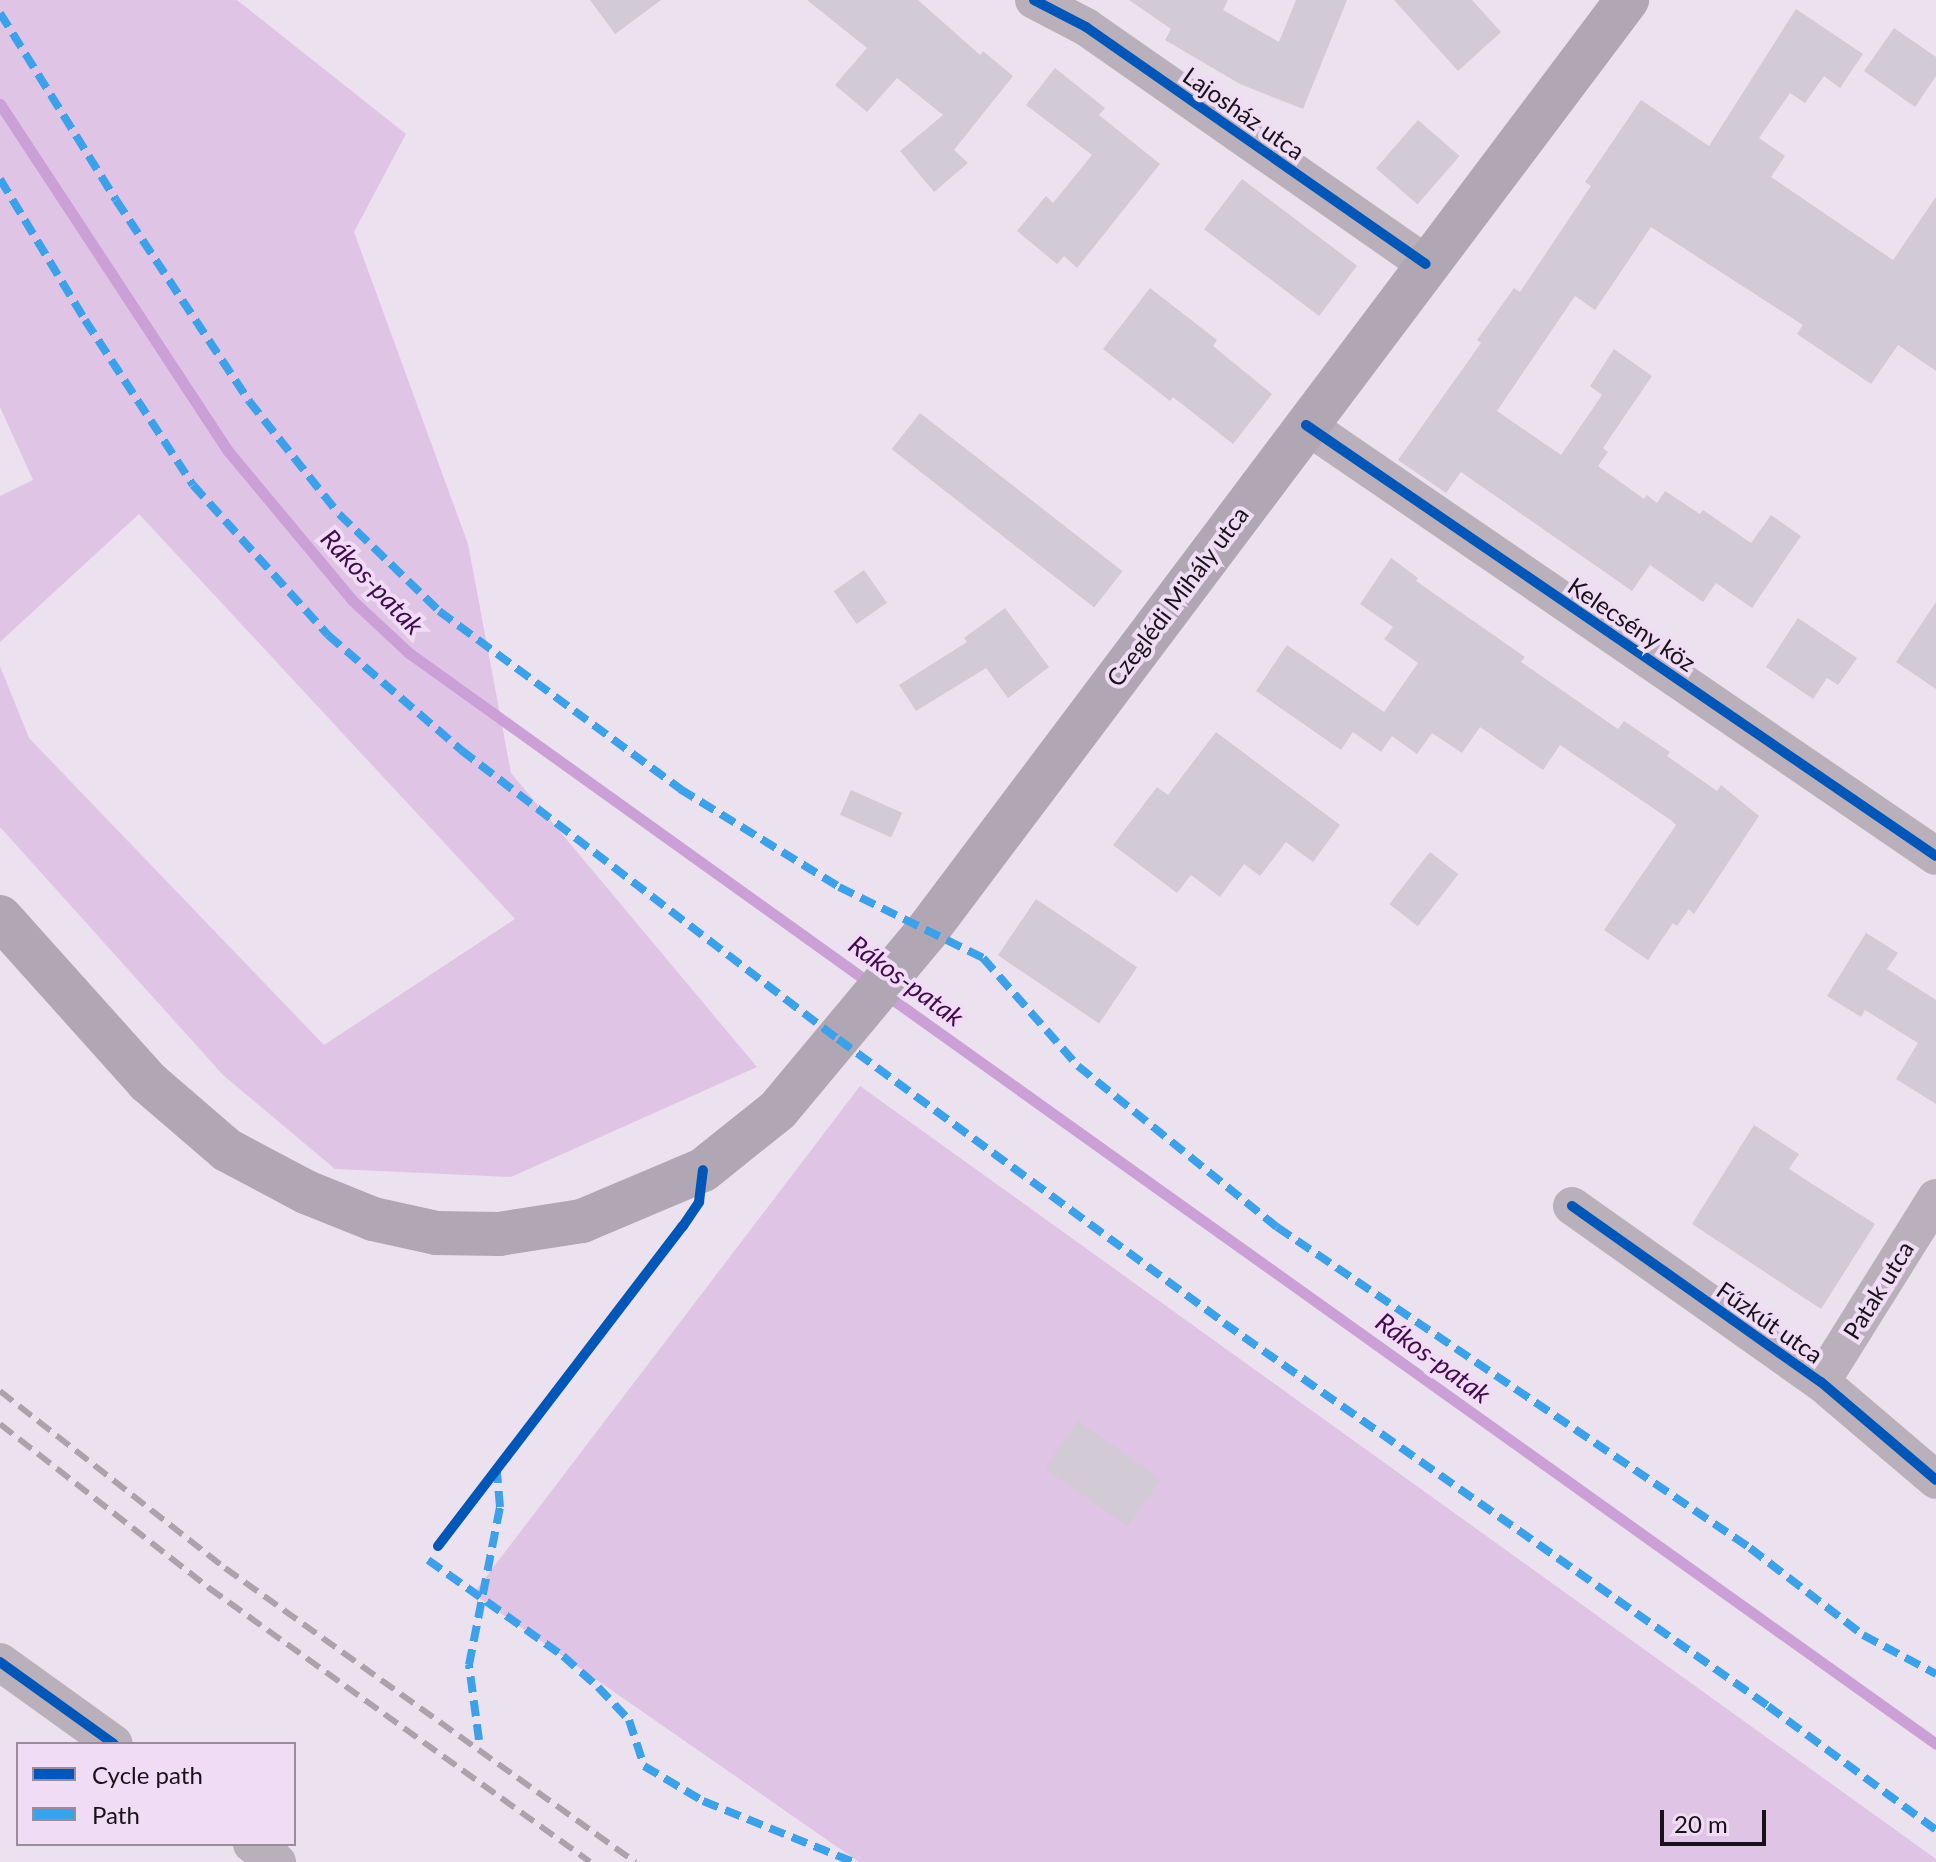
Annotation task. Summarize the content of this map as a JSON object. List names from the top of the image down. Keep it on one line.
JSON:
{"streets":{"main road":["Czeglédi Mihály utca"],"street":["Lajosház utca","Kelecsény köz","Patak utca","Fűzkút utca"]},"crossings":[["Lajosház utca","Czeglédi Mihály utca"],["Czeglédi Mihály utca","Kelecsény köz"],["Patak utca","Fűzkút utca"]],"water":["Rákos-patak"],"legend":["Cycle path","Path"],"scale_bar":"20 m"}
